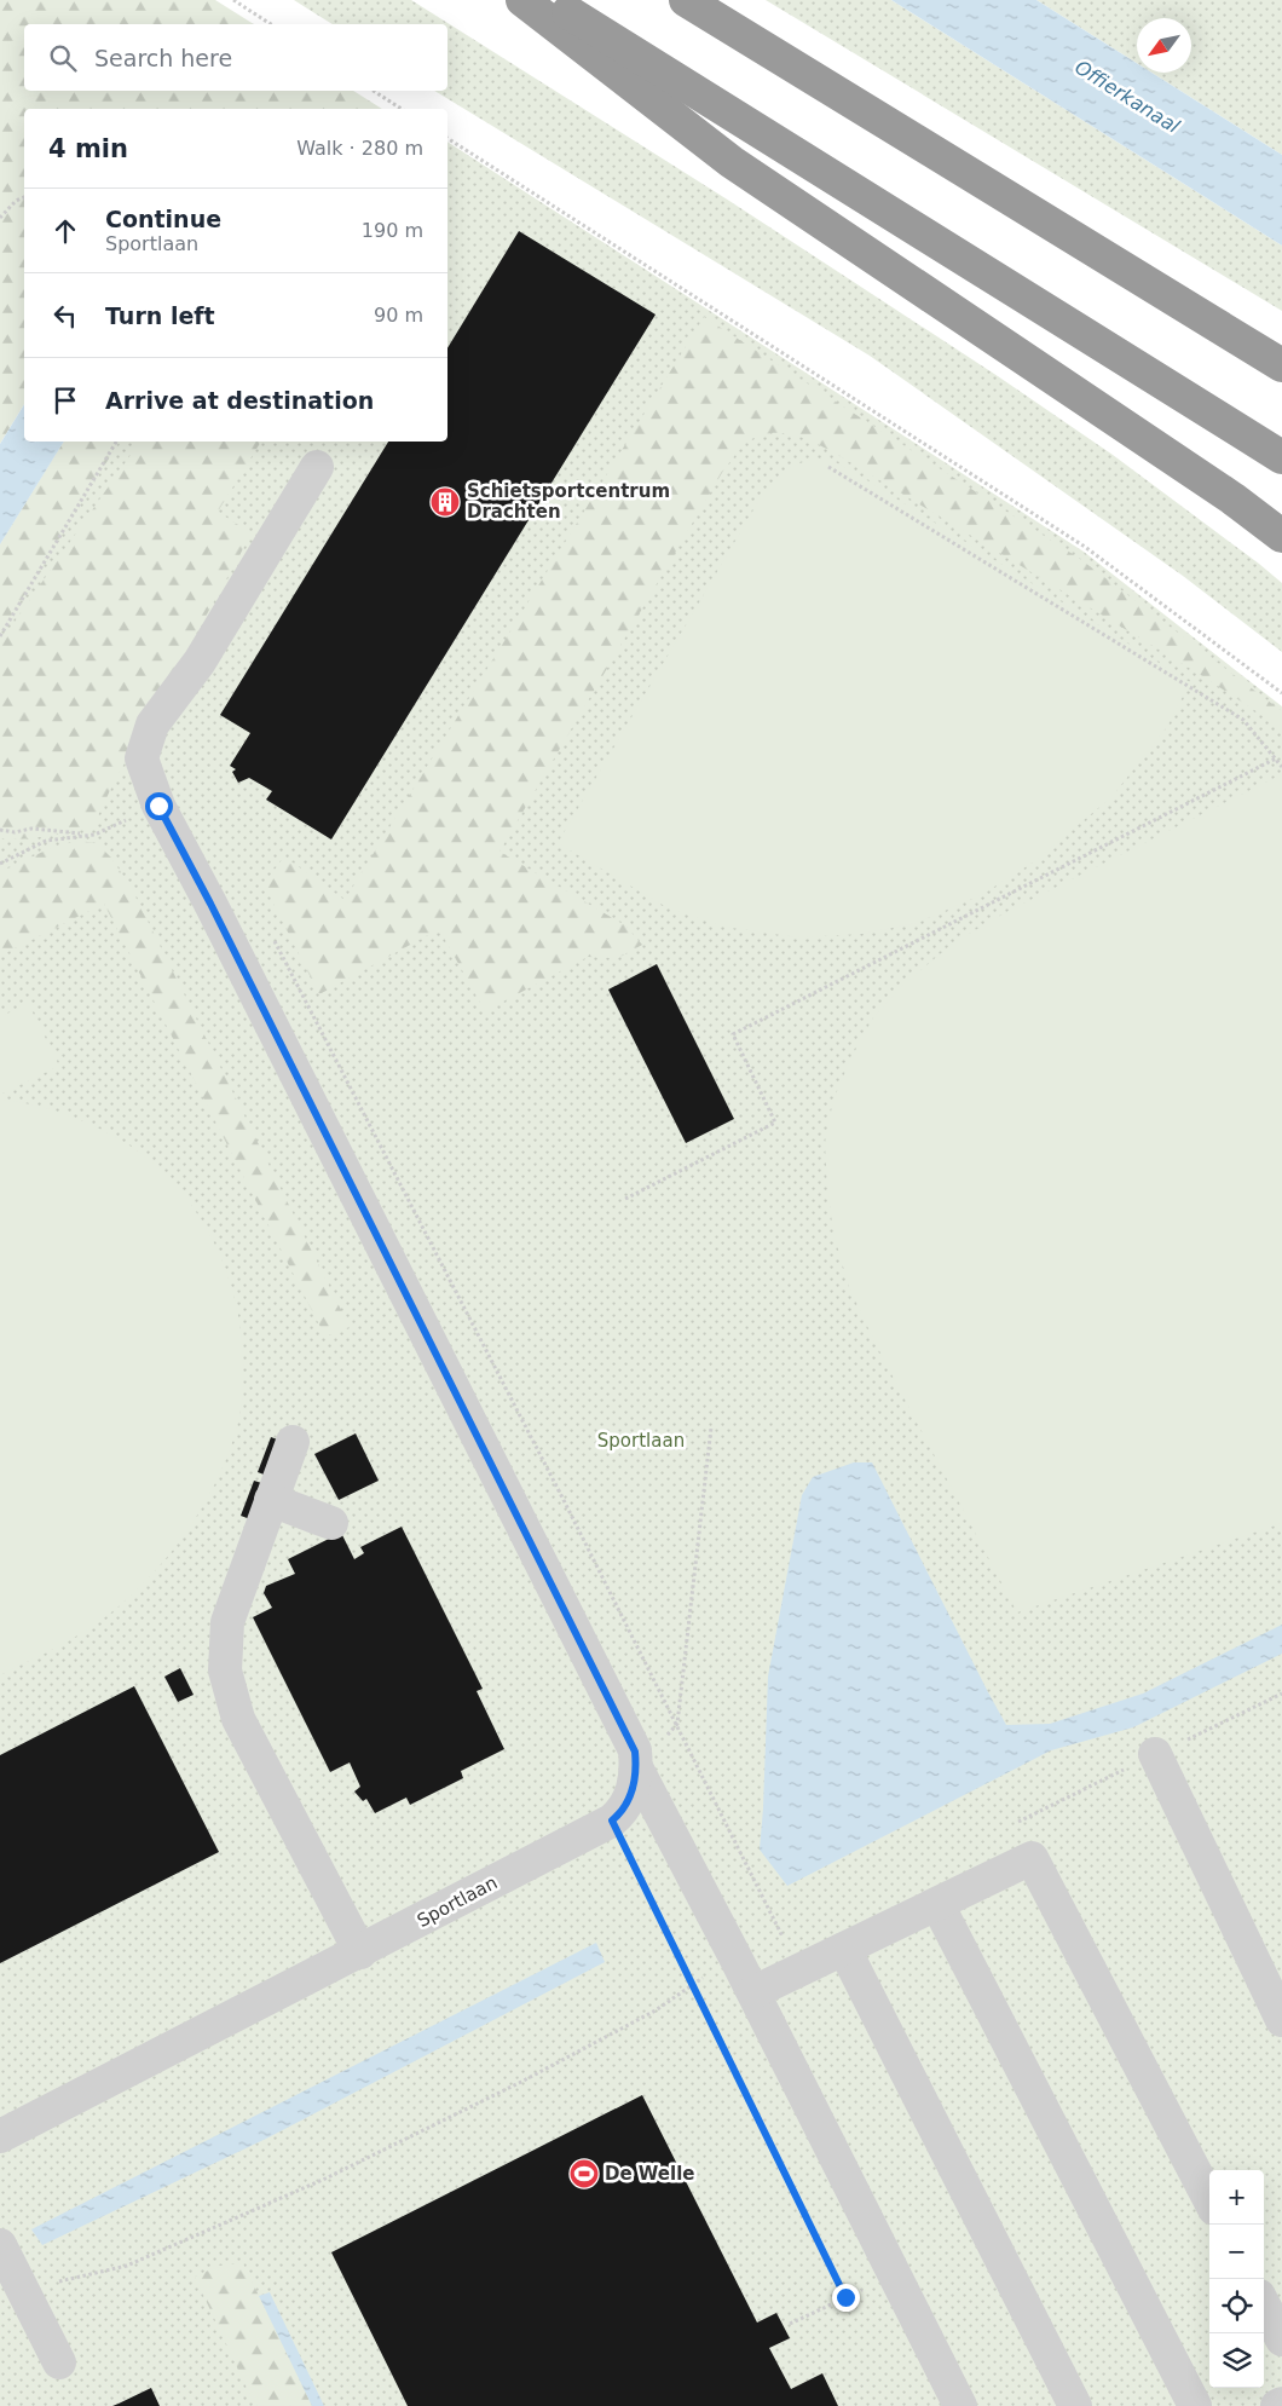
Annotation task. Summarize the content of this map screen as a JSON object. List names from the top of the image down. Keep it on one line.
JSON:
{"streets":{"street":["Sportlaan"]},"water":["Offierkanaal"],"parks":["Sportlaan"],"places":{"building":["Schietsportcentrum Drachten"],"sports":["De Welle"]},"north":"bottom left","page":{"search":"Search here","heading":["4 min","Walk · 280 m"],"list":[["Continue","Sportlaan","190 m"],["Turn left","90 m"],"Arrive at destination"],"map_buttons":["+","−"]}}
